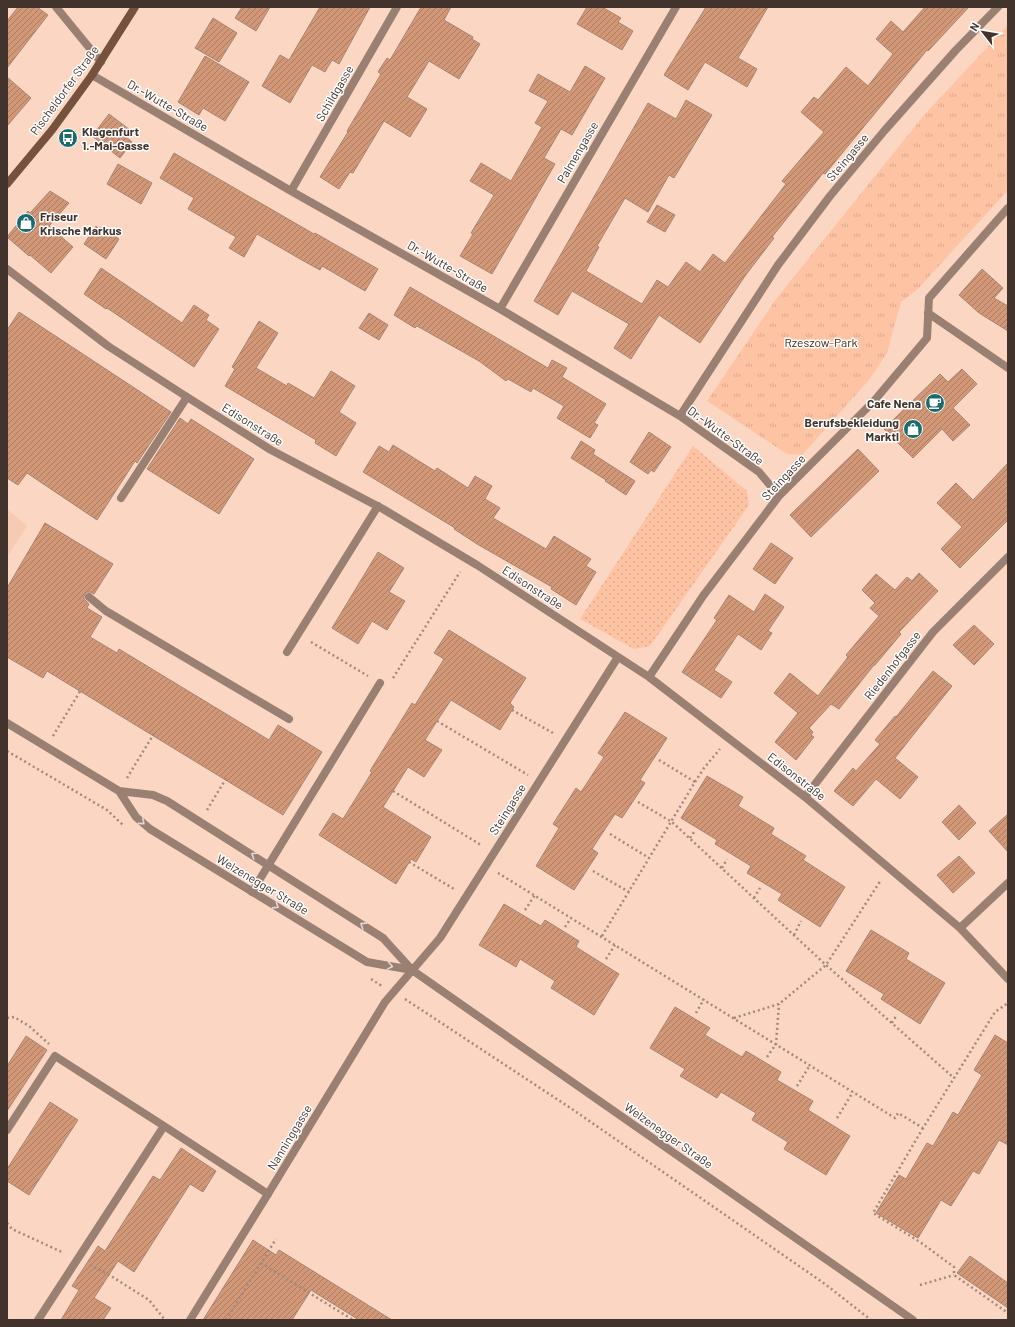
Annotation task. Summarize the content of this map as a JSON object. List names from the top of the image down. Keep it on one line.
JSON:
{"streets":{"main road":["Pischeldorfer Straße"],"street":["Schildgasse","Dr.-Wutte-Straße","Palmengasse","Steingasse","Edisonstraße","Riedenhofgasse","Welzenegger Straße","Nanninggasse"]},"crossings":[["Pischeldorfer Straße","Dr.-Wutte-Straße"],["Schildgasse","Dr.-Wutte-Straße"],["Dr.-Wutte-Straße","Palmengasse"],["Dr.-Wutte-Straße","Steingasse"],["Steingasse","Edisonstraße"],["Steingasse","Welzenegger Straße"],["Steingasse","Nanninggasse"],["Edisonstraße","Riedenhofgasse"],["Welzenegger Straße","Nanninggasse"]],"parks":["Rzeszow-Park"],"places":{"bus stop":["Klagenfurt 1.-Mai-Gasse"],"shop":["Friseur Krische Markus","Berufsbekleidung Marktl"],"cafe":["Cafe Nena"]},"north":"top left"}
